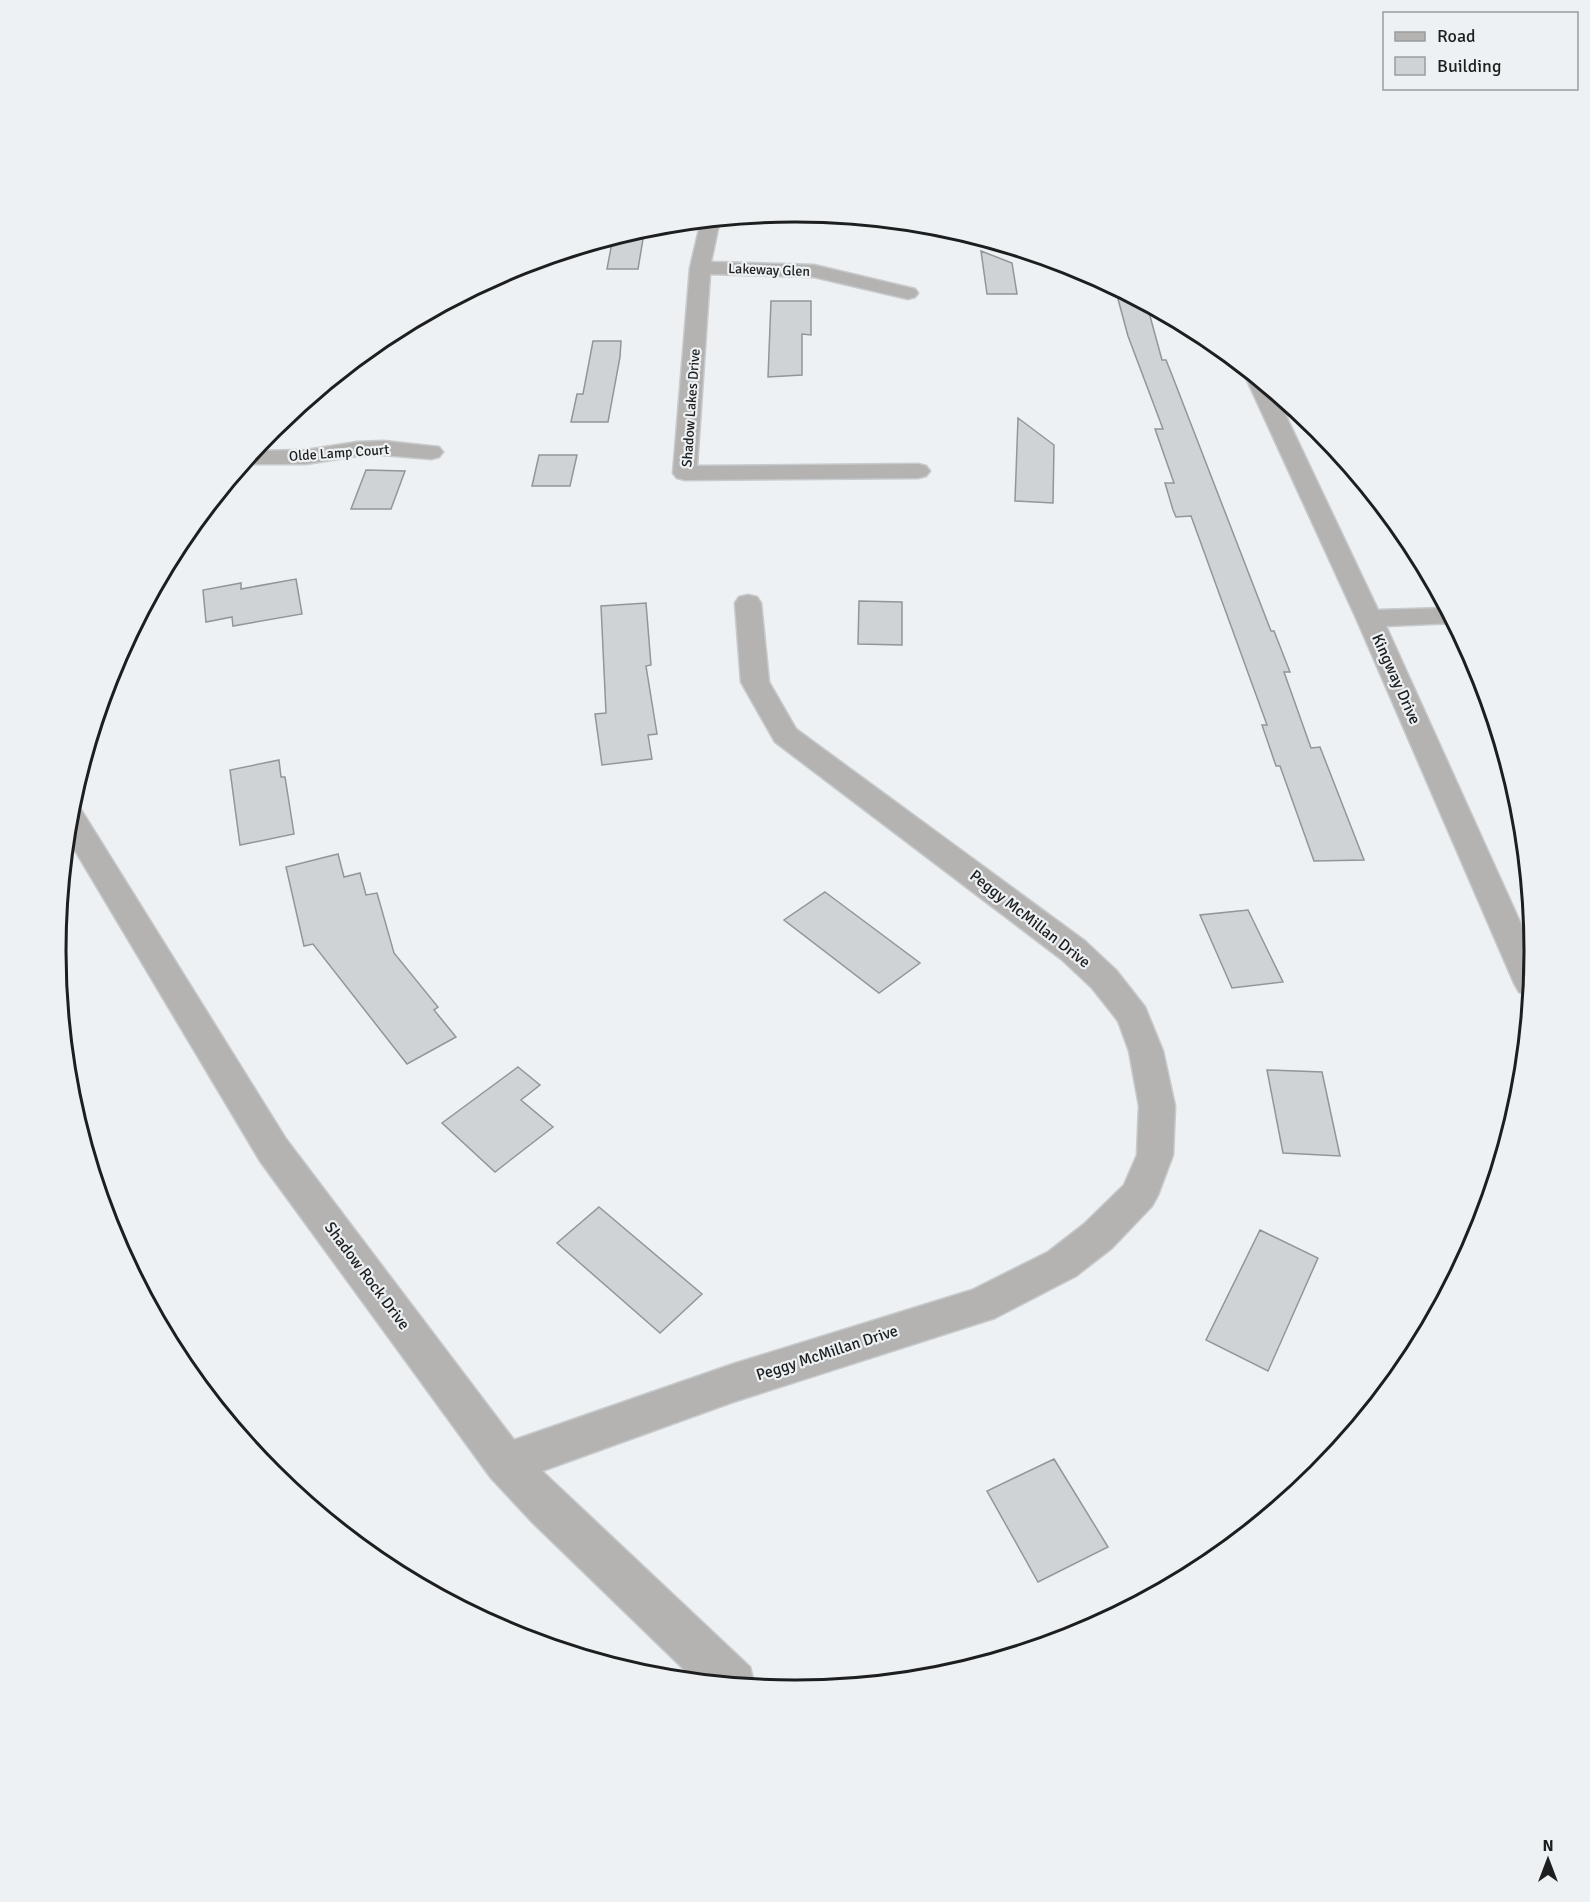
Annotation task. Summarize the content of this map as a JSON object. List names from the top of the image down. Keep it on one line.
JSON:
{"streets":{"street":["Lakeway Glen","Shadow Lakes Drive","Olde Lamp Court","Kingway Drive","Peggy McMillan Drive","Shadow Rock Drive"]},"crossings":[["Lakeway Glen","Shadow Lakes Drive"],["Peggy McMillan Drive","Shadow Rock Drive"]],"legend":["Road","Building"],"north":"top"}
